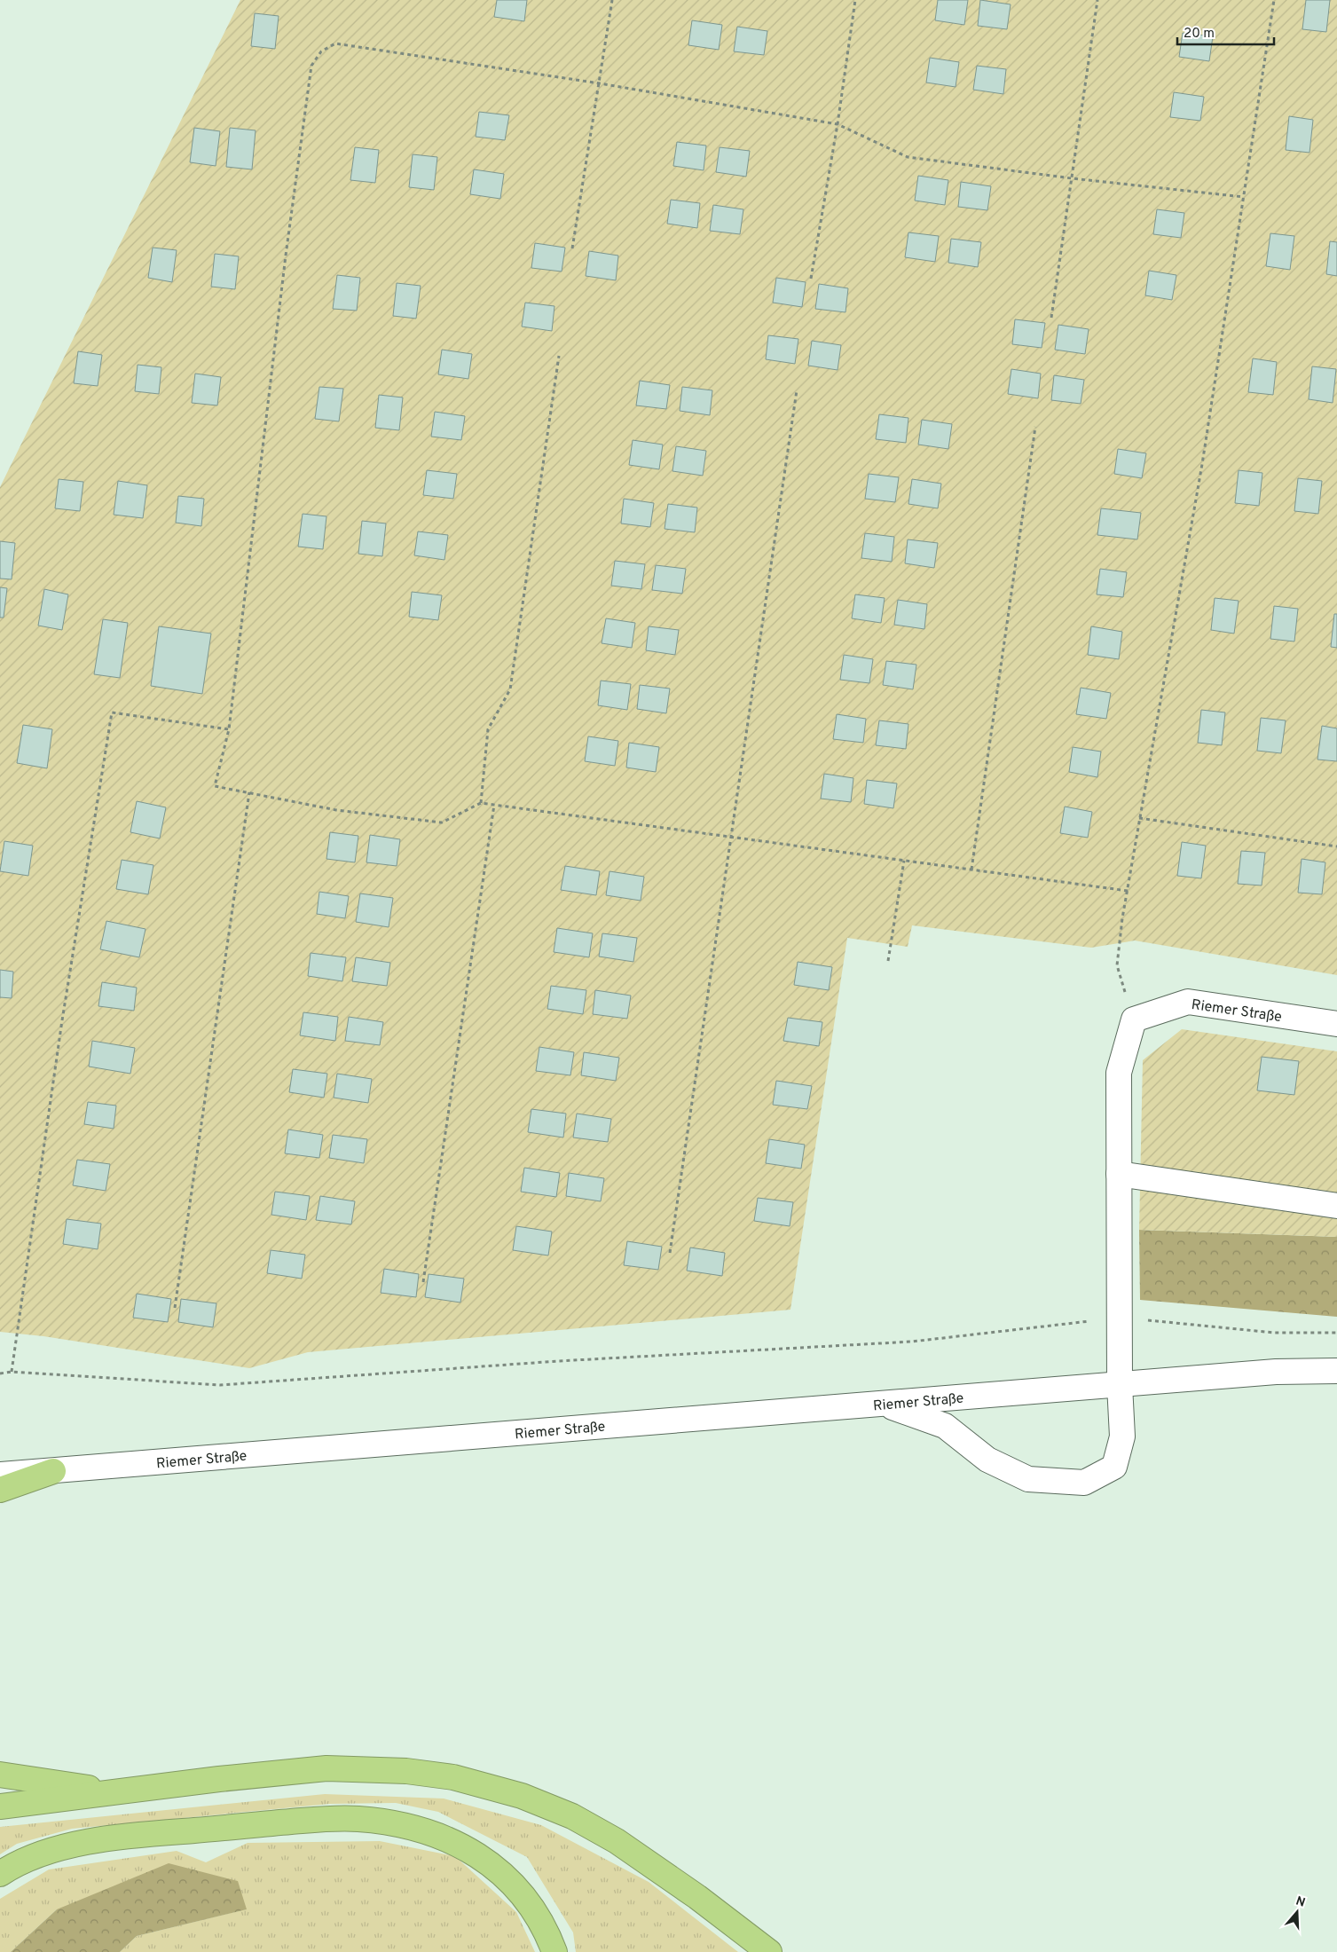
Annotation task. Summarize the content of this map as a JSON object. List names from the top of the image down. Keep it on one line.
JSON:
{"streets":{"street":["Riemer Straße"]},"scale_bar":"20 m","north":"top"}
